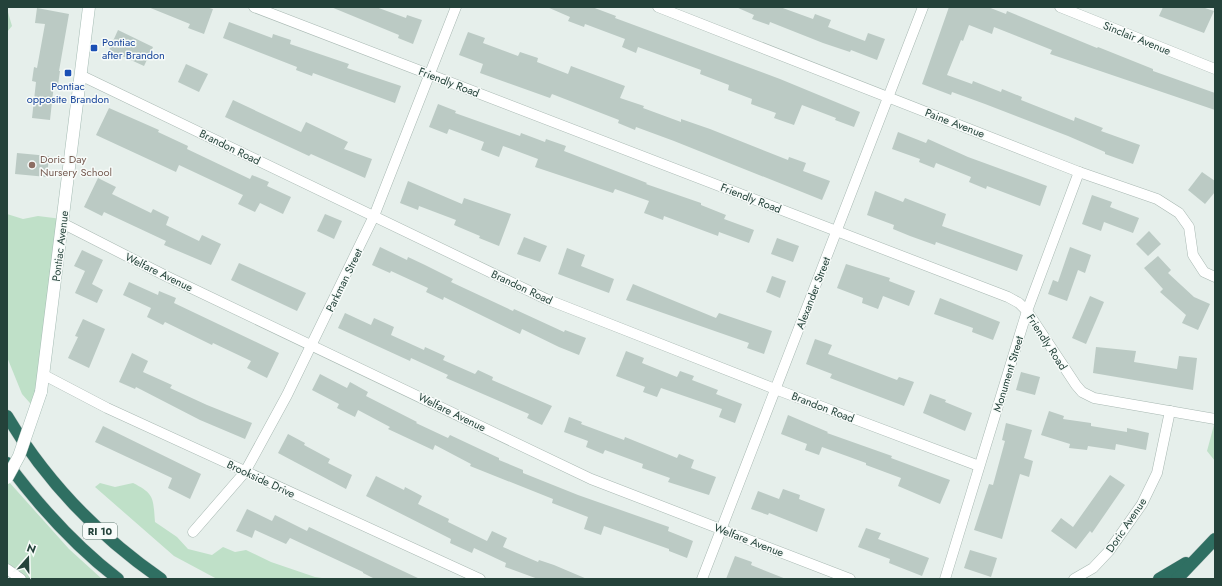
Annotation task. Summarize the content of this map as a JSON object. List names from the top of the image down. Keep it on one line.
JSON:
{"streets":{"highway":["RI 10"],"main road":["Pontiac Avenue"],"street":["Sinclair Avenue","Friendly Road","Paine Avenue","Brandon Road","Welfare Avenue","Parkman Street","Alexander Street","Monument Street","Brookside Drive","Doric Avenue"]},"crossings":[["Friendly Road","Parkman Street"],["Friendly Road","Alexander Street"],["Friendly Road","Monument Street"],["Friendly Road","Doric Avenue"],["Paine Avenue","Alexander Street"],["Paine Avenue","Monument Street"],["Brandon Road","Pontiac Avenue"],["Brandon Road","Parkman Street"],["Brandon Road","Alexander Street"],["Brandon Road","Monument Street"],["Pontiac Avenue","Welfare Avenue"],["Pontiac Avenue","Brookside Drive"],["Welfare Avenue","Parkman Street"],["Welfare Avenue","Alexander Street"],["Parkman Street","Brookside Drive"]],"places":{"transit":["Pontiac after Brandon","Pontiac opposite Brandon"],"other":["Doric Day Nursery School"]},"north":"top"}
